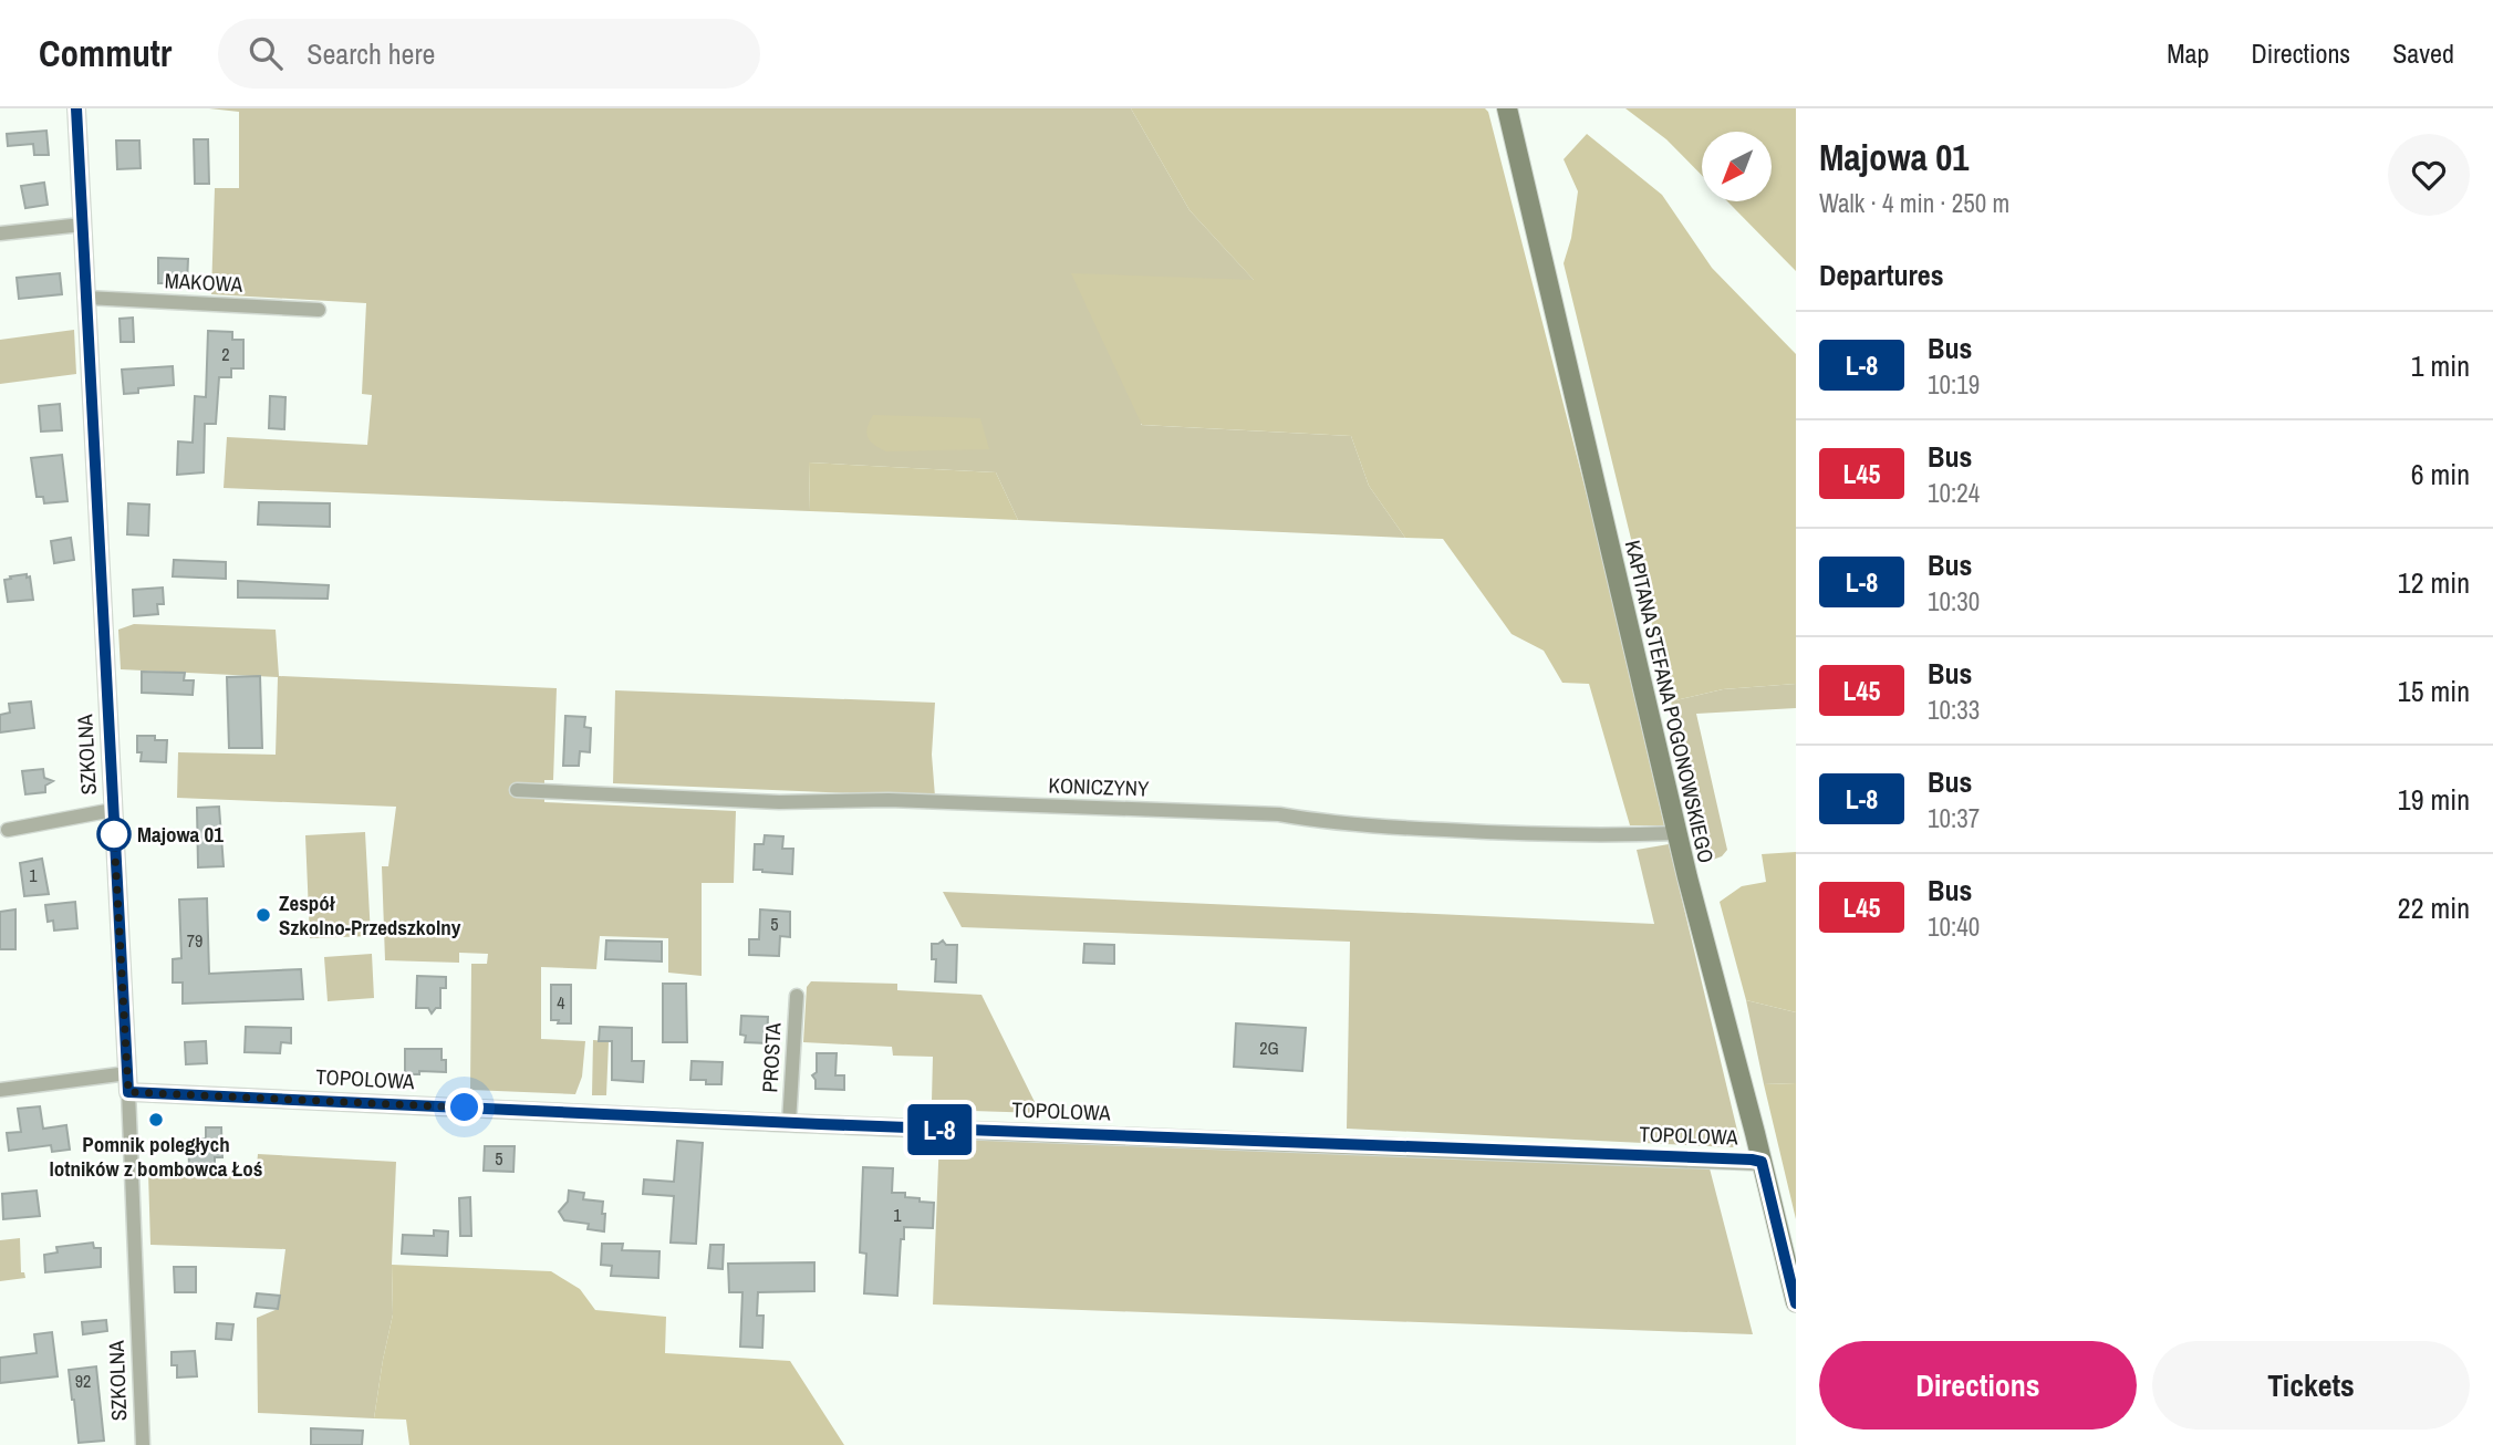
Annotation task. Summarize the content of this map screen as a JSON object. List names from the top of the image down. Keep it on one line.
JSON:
{"streets":{"main road":["KAPITANA STEFANA POGONOWSKIEGO"],"street":["MAKOWA","SZKOLNA","KONICZYNY","PROSTA","TOPOLOWA"]},"crossings":[["MAKOWA","SZKOLNA"],["KAPITANA STEFANA POGONOWSKIEGO","KONICZYNY"],["KAPITANA STEFANA POGONOWSKIEGO","TOPOLOWA"],["SZKOLNA","TOPOLOWA"],["PROSTA","TOPOLOWA"]],"places":["Majowa 01","Zespół Szkolno-Przedszkolny","Pomnik poległych lotników z bombowca Łoś"],"lines":["bus line L-8"],"house_numbers":["2","1","5","79","4","2G","5","1","92"],"north":"bottom left","page":{"header":"Commutr","search":"Search here","nav":["Map","Directions","Saved"],"on_map":"L-8","heading":[["Majowa 01","Walk · 4 min · 250 m"],"Departures"],"list":[{"mark":"L-8","name":"Bus","note":"10:19","value":"1 min"},{"mark":"L45","name":"Bus","note":"10:24","value":"6 min"},{"mark":"L-8","name":"Bus","note":"10:30","value":"12 min"},{"mark":"L45","name":"Bus","note":"10:33","value":"15 min"},{"mark":"L-8","name":"Bus","note":"10:37","value":"19 min"},{"mark":"L45","name":"Bus","note":"10:40","value":"22 min"}],"buttons":["Directions","Tickets"]}}
